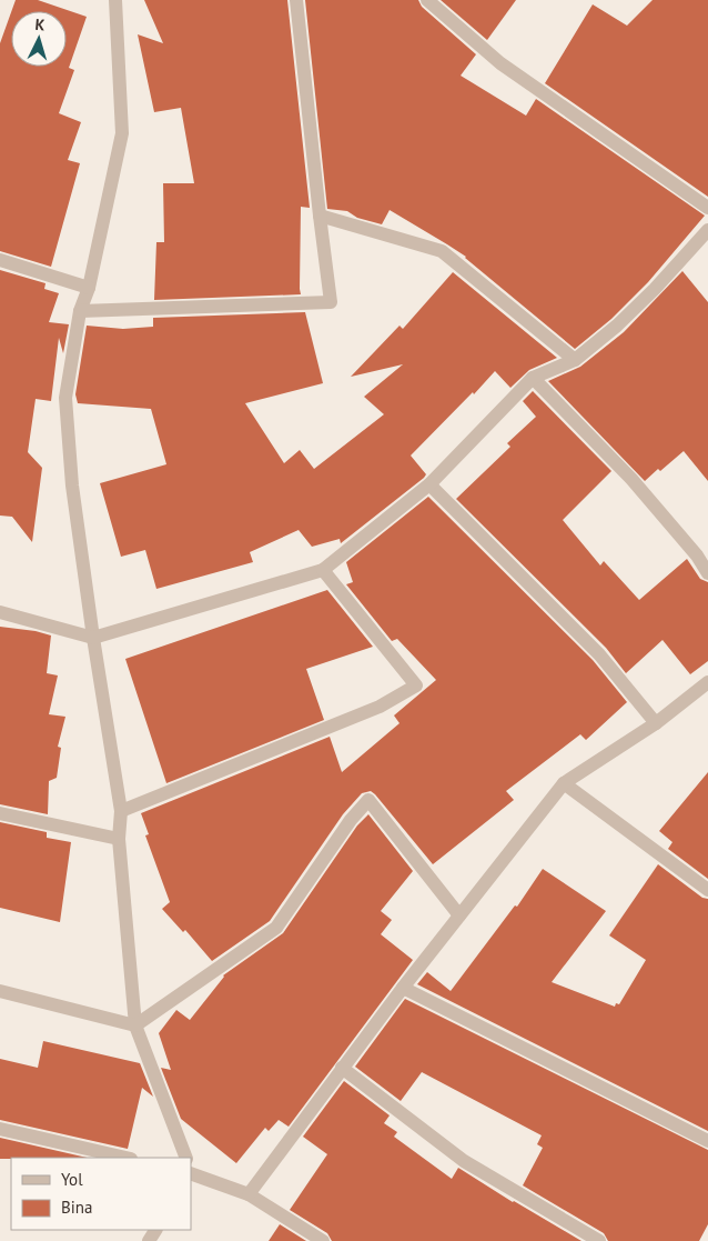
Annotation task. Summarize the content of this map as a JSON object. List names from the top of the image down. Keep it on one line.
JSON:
{"legend":["Yol","Bina"],"north":"top"}
